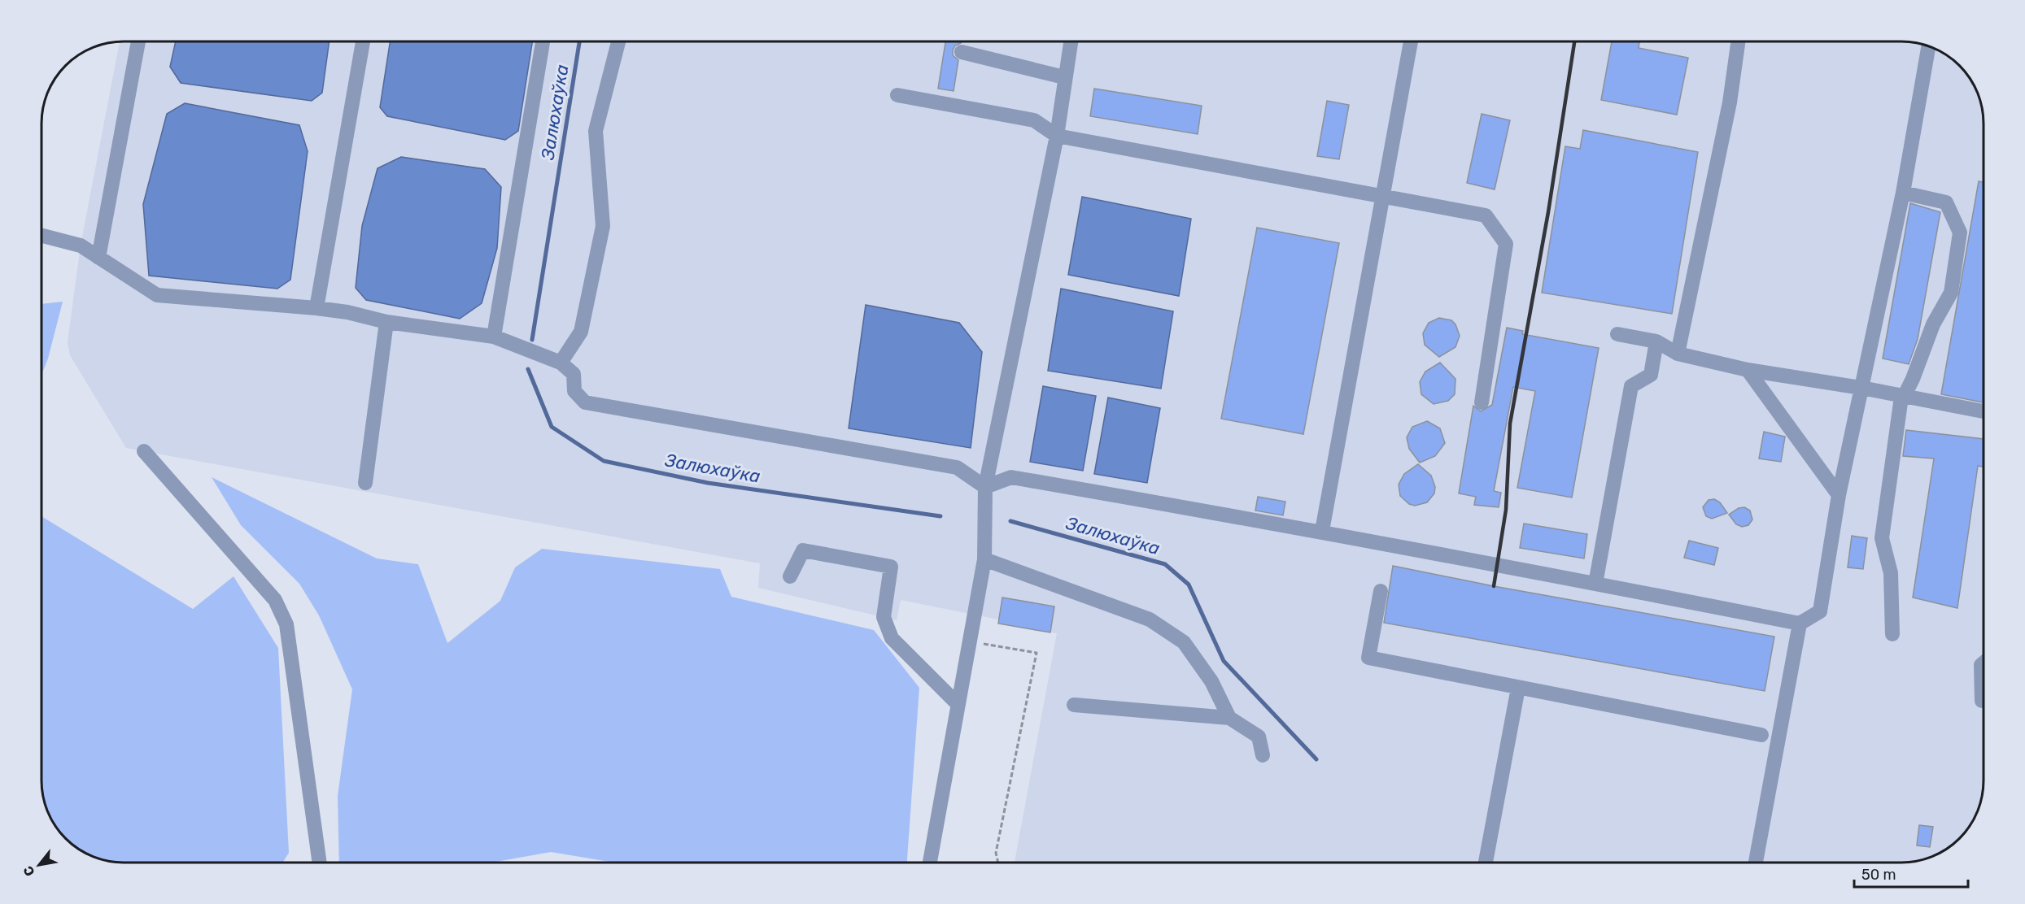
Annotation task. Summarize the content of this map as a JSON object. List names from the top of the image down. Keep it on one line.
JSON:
{"water":["Залюхаўка"],"scale_bar":"50 m","north":"bottom left"}
